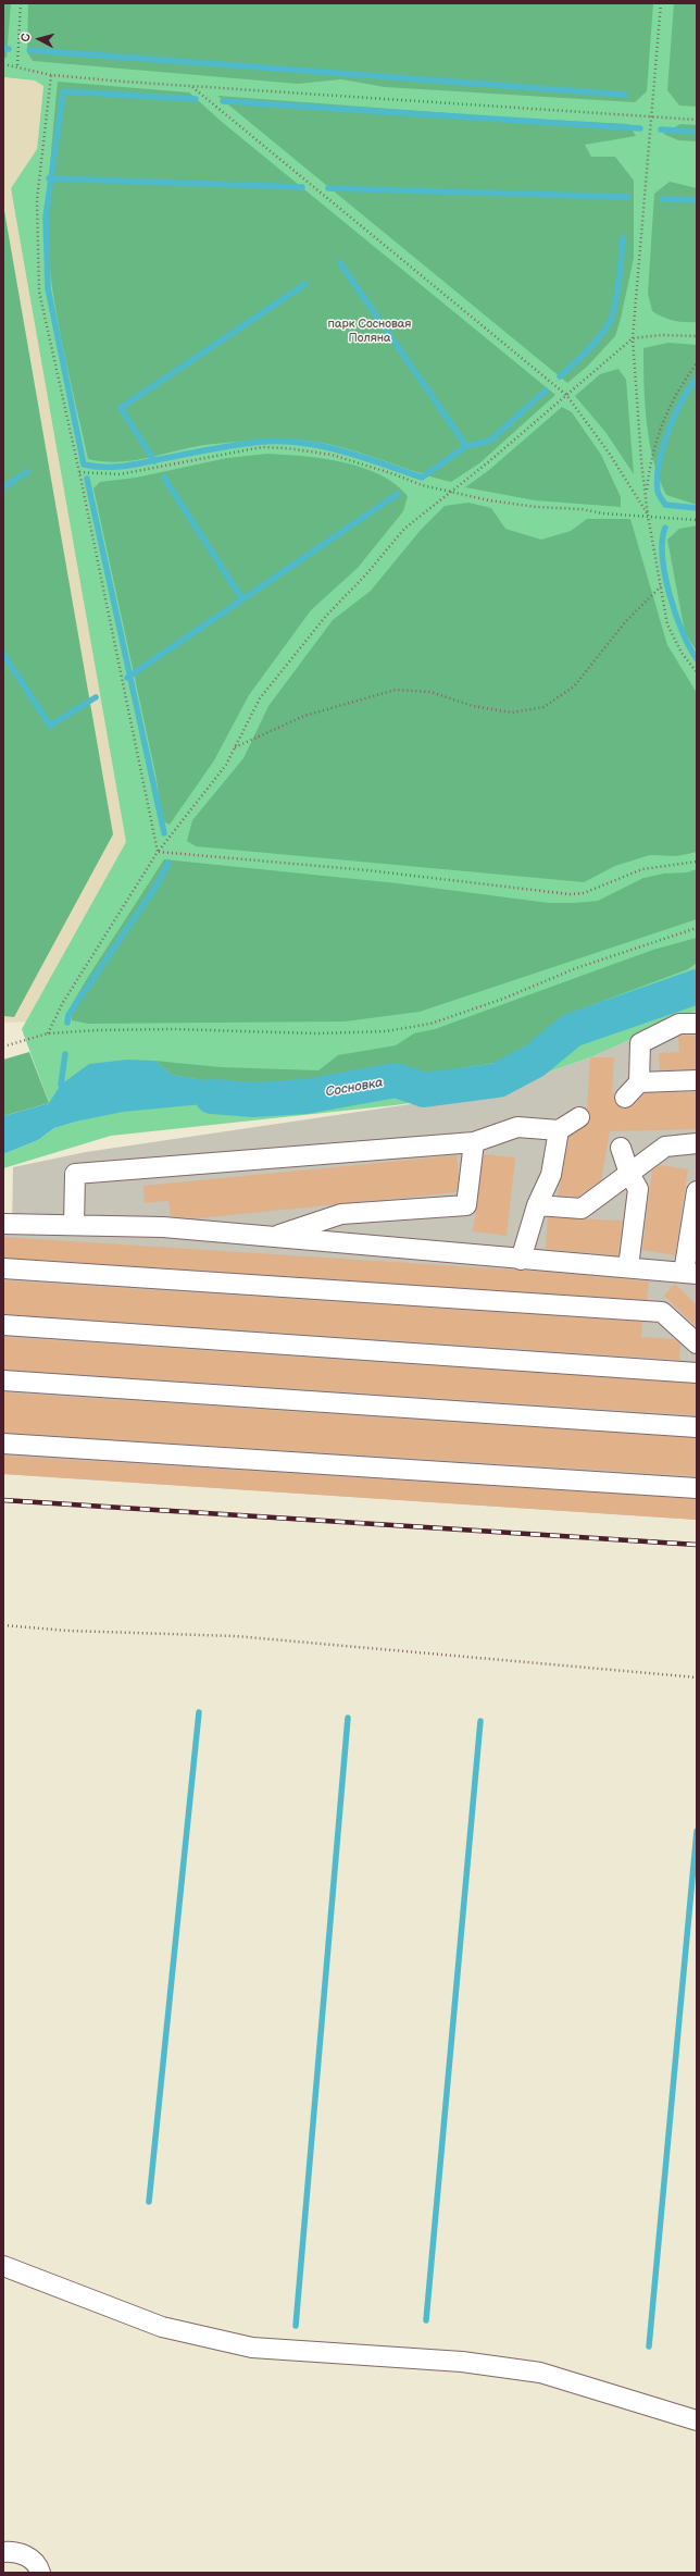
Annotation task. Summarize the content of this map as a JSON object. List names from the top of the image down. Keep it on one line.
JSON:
{"water":["Сосновка"],"parks":["парк Сосновая Поляна"],"north":"left"}
